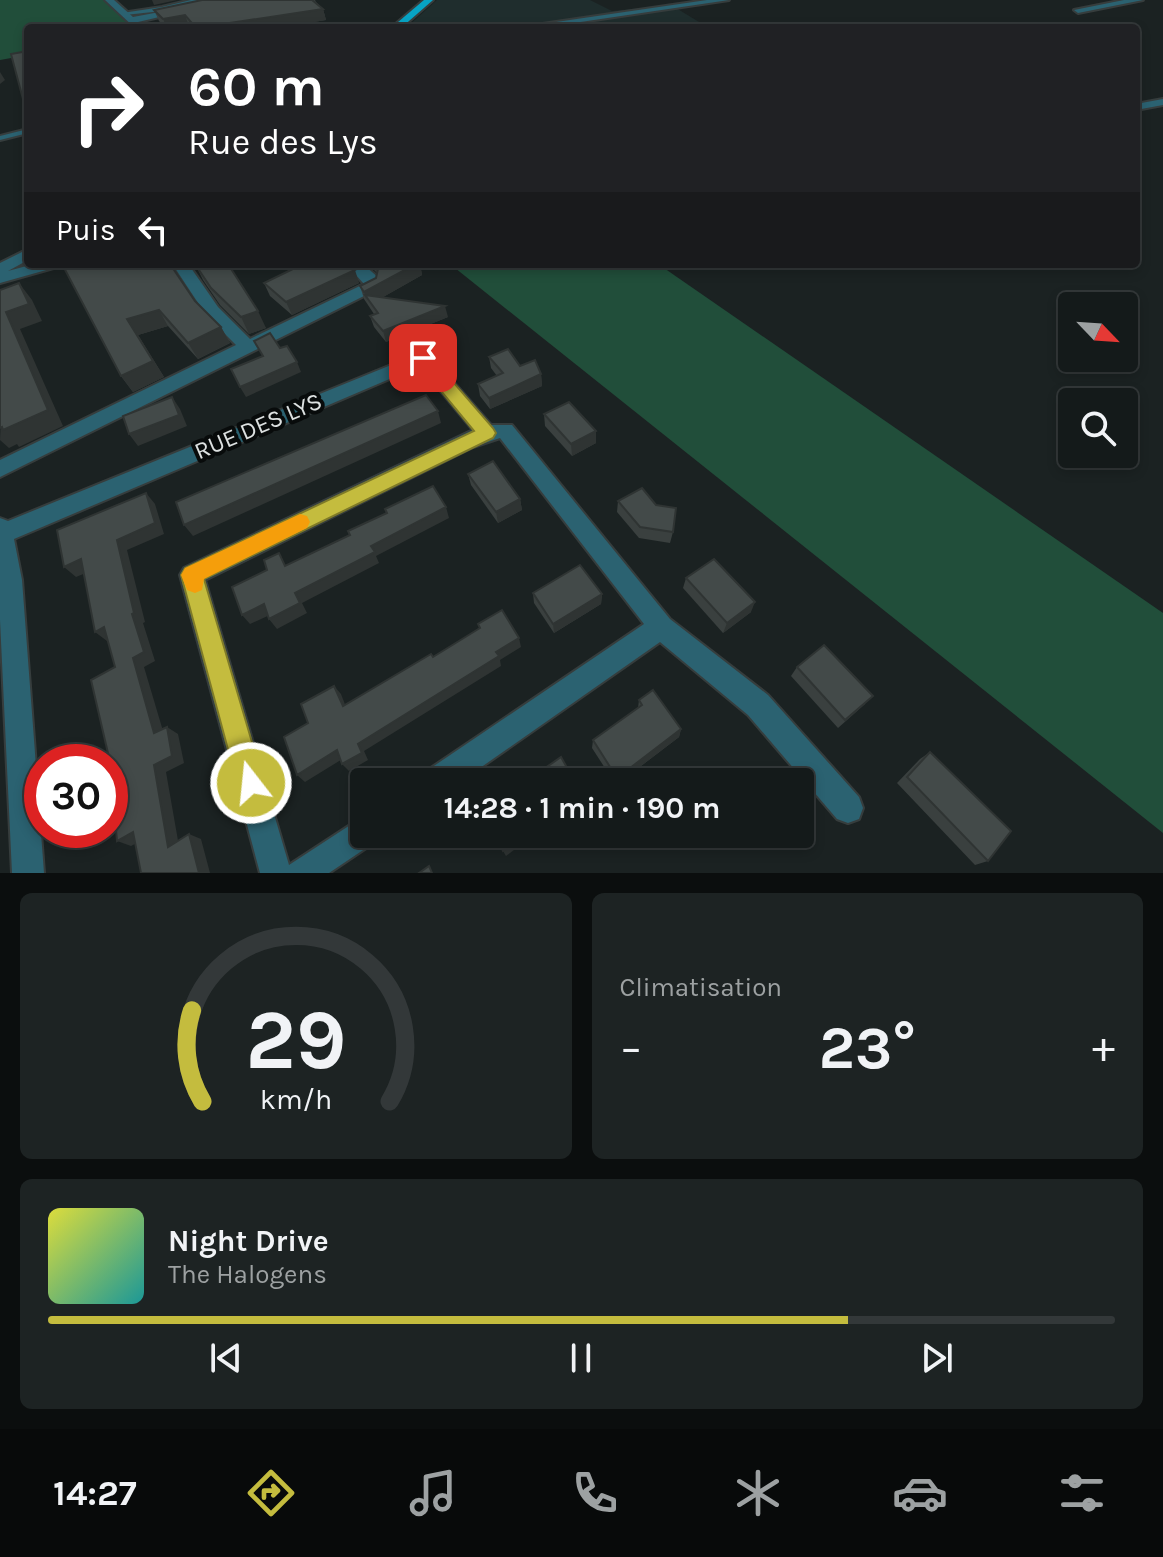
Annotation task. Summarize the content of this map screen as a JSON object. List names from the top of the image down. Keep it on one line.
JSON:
{"streets":{"street":["RUE DES LYS"]},"north":"bottom right","page":{"turn":["60 m","Rue des Lys"],"then":"Puis","limit":"30","trip":"14:28 · 1 min · 190 m","tile":"Climatisation","heat":["−","23°","+"],"song":["Night Drive","The Halogens"],"tabs":"14:27","gauge":["29","km/h"]}}
